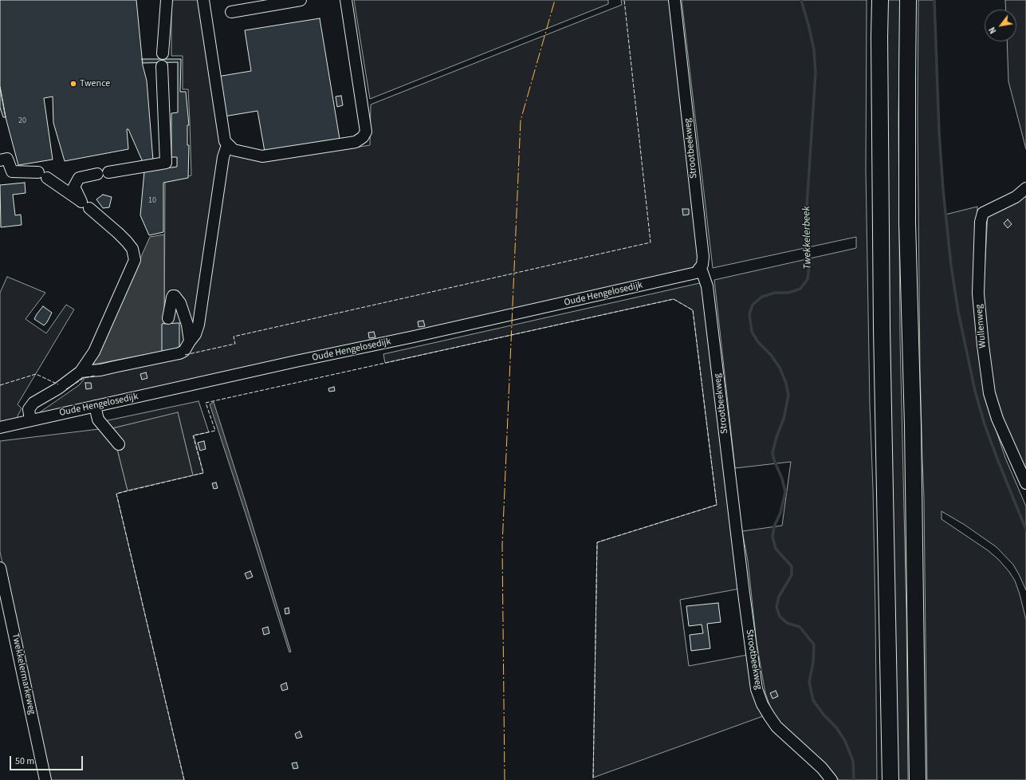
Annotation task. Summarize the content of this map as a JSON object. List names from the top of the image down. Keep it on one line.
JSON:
{"streets":{"street":["Strootbeekweg","Oude Hengelosedijk","Wullenweg","Twekkelermarkeweg"]},"crossings":[["Strootbeekweg","Oude Hengelosedijk"]],"water":["Twekkelerbeek"],"places":["Twence"],"house_numbers":["20","10"],"scale_bar":"50 m","north":"bottom left"}
